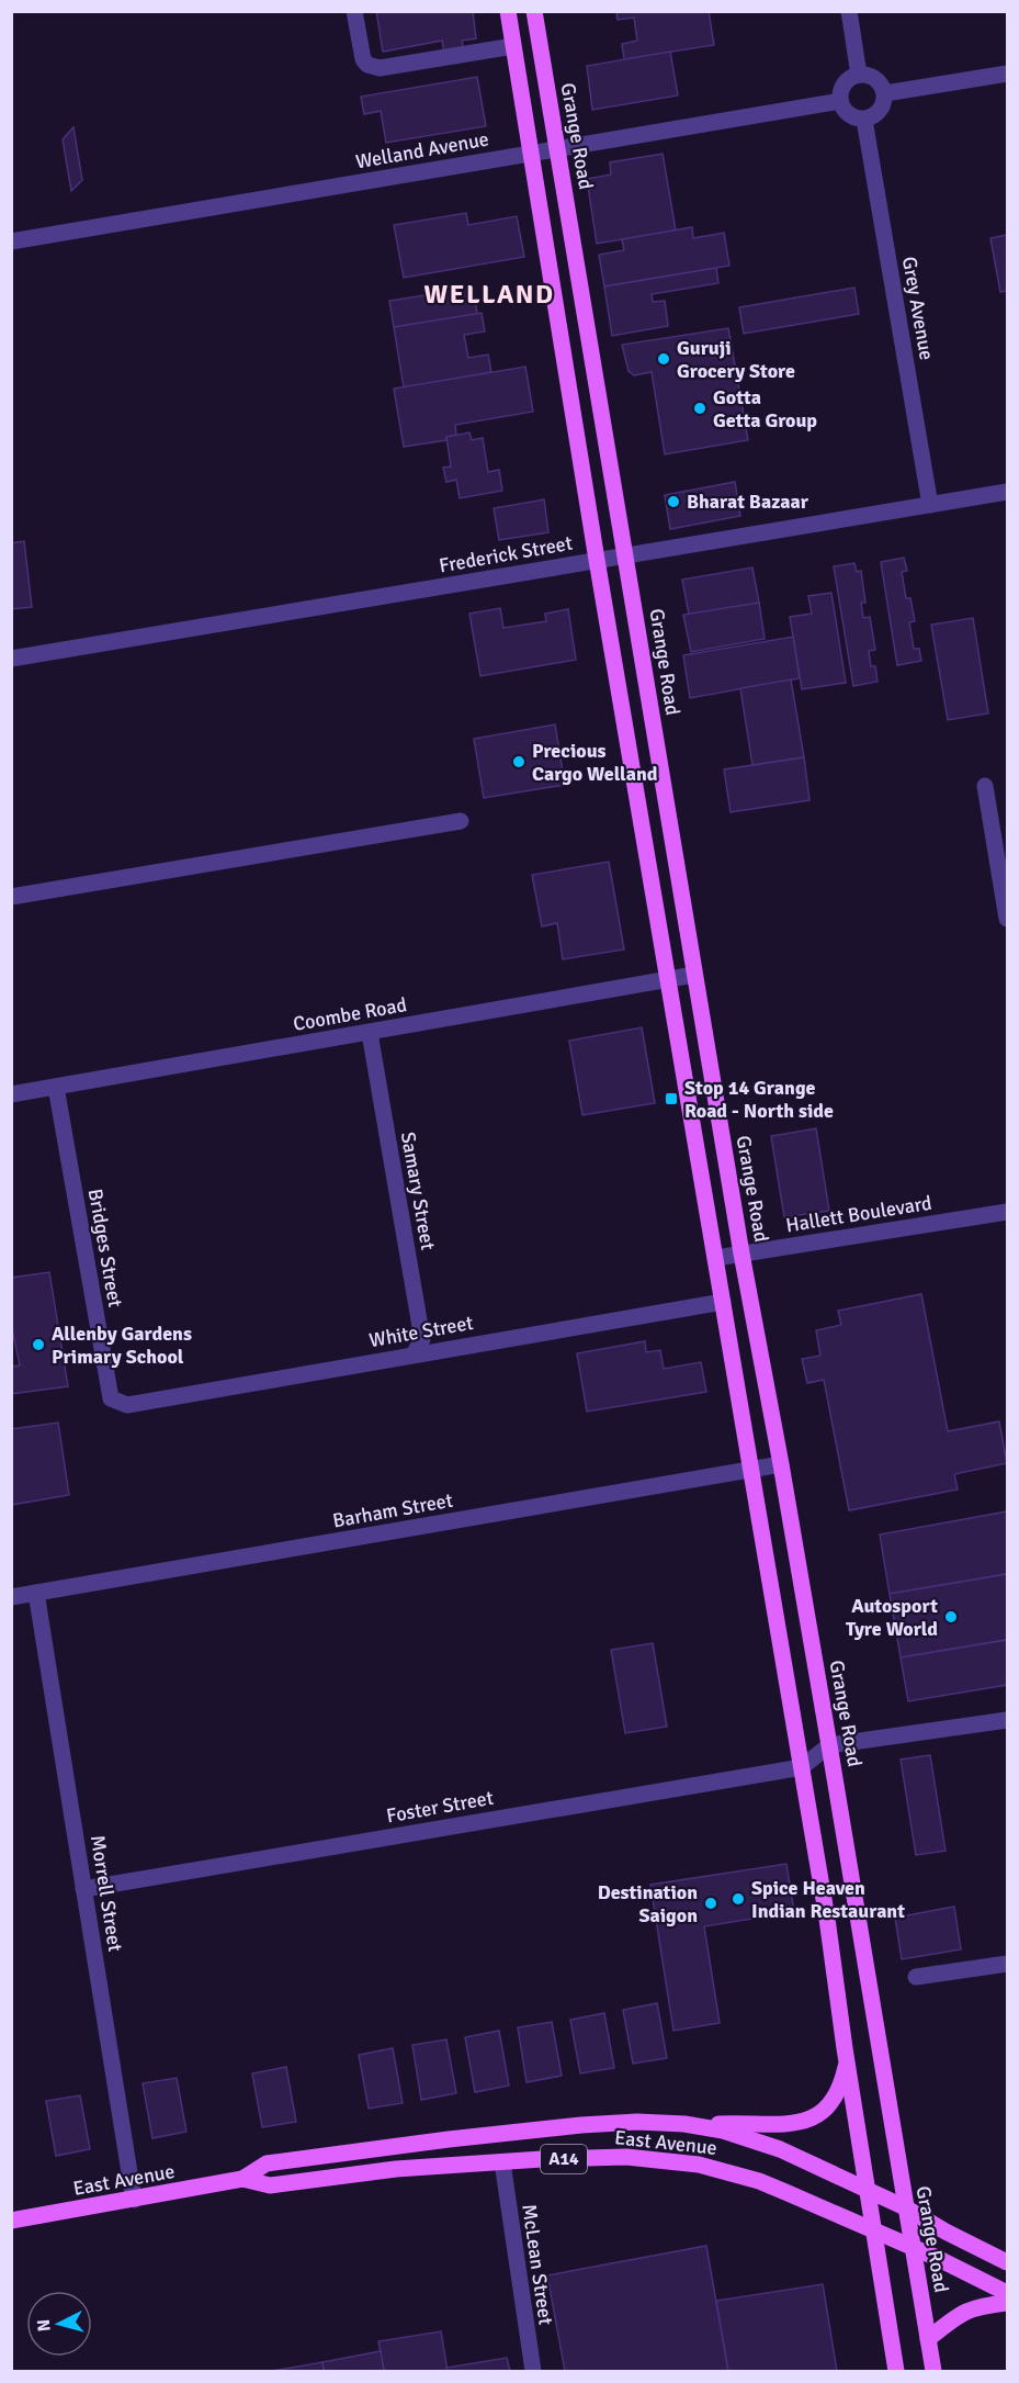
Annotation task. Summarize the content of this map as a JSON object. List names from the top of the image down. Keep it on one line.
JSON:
{"streets":{"main road":["Grange Road","East Avenue","A14"],"street":["Welland Avenue","Grey Avenue","Frederick Street","Coombe Road","Samary Street","Hallett Boulevard","Bridges Street","White Street","Barham Street","Foster Street","Morrell Street","McLean Street"]},"crossings":[["Grange Road","Welland Avenue"],["Grange Road","Frederick Street"],["Grange Road","Coombe Road"],["Grange Road","Hallett Boulevard"],["Grange Road","Barham Street"],["Grange Road","East Avenue"],["Grange Road","A14"],["Welland Avenue","Grey Avenue"],["Grey Avenue","Frederick Street"],["Coombe Road","Samary Street"],["Coombe Road","Bridges Street"],["Samary Street","White Street"],["Bridges Street","White Street"],["Barham Street","Morrell Street"],["Foster Street","Morrell Street"],["Morrell Street","East Avenue"],["East Avenue","A14"],["East Avenue","McLean Street"]],"districts":["WELLAND"],"places":{"other":["Guruji Grocery Store","Gotta Getta Group","Bharat Bazaar","Precious Cargo Welland","Allenby Gardens Primary School","Autosport Tyre World","Spice Heaven Indian Restaurant","Destination Saigon"],"transit":["Stop 14 Grange Road - North side"]},"north":"left"}
